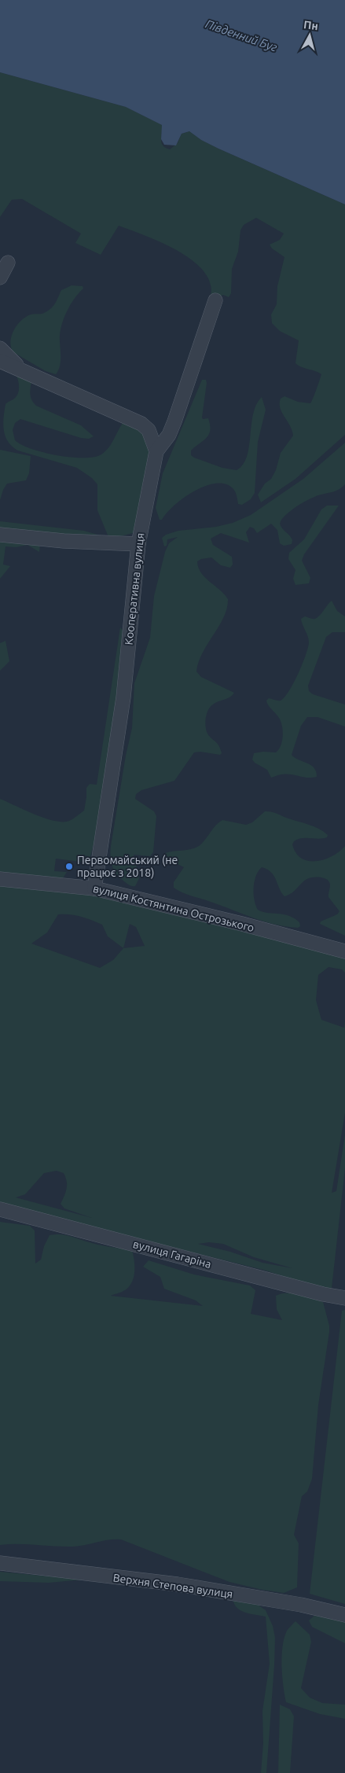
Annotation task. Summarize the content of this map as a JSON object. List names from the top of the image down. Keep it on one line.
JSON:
{"streets":{"street":["Кооперативна вулиця","вулиця Костянтина Острозького","вулиця Гагаріна","Верхня Степова вулиця"]},"crossings":[["Кооперативна вулиця","вулиця Костянтина Острозького"]],"water":["Південний Буг"],"places":["Первомайський (не працює з 2018)"],"north":"top"}
